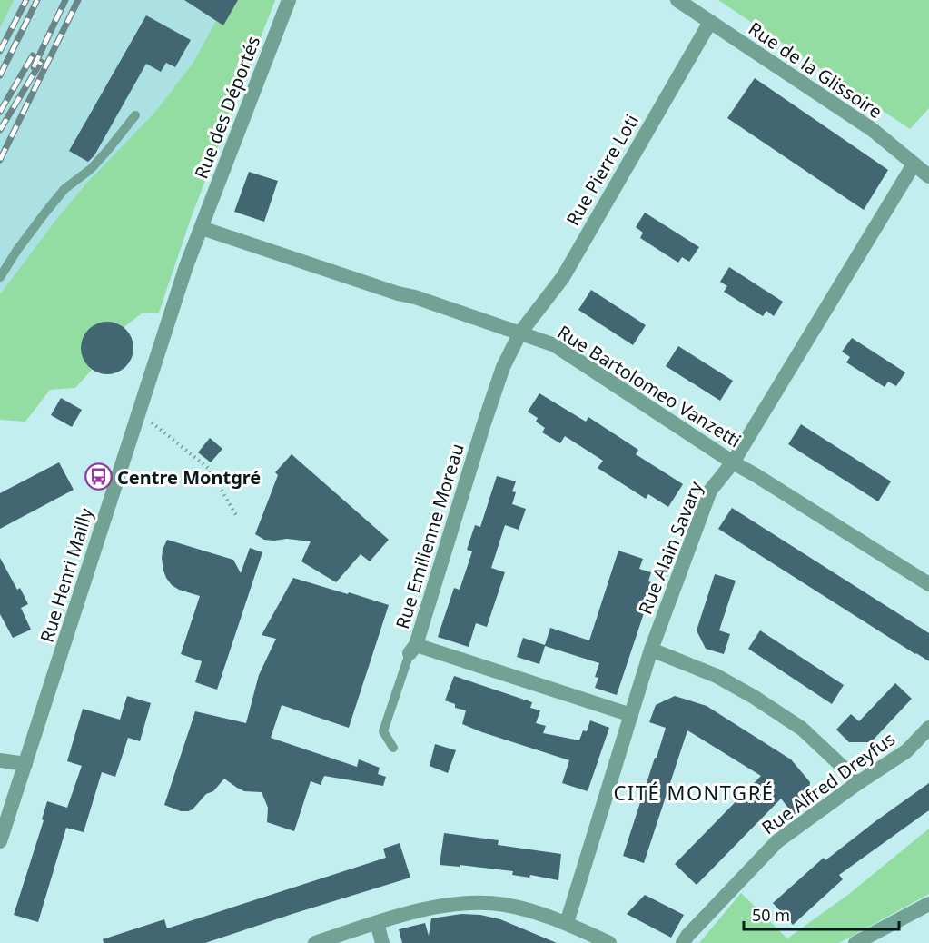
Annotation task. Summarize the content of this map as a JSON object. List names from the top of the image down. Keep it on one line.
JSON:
{"streets":{"street":["Rue de la Glissoire","Rue des Déportés","Rue Pierre Loti","Rue Bartolomeo Vanzetti","Rue Emilienne Moreau","Rue Alain Savary","Rue Henri Mailly","Rue Alfred Dreyfus"]},"crossings":[["Rue de la Glissoire","Rue Pierre Loti"],["Rue de la Glissoire","Rue Alain Savary"],["Rue des Déportés","Rue Bartolomeo Vanzetti"],["Rue des Déportés","Rue Henri Mailly"],["Rue Pierre Loti","Rue Bartolomeo Vanzetti"],["Rue Pierre Loti","Rue Emilienne Moreau"],["Rue Bartolomeo Vanzetti","Rue Emilienne Moreau"],["Rue Bartolomeo Vanzetti","Rue Alain Savary"],["Rue Bartolomeo Vanzetti","Rue Henri Mailly"]],"districts":["CITÉ MONTGRÉ"],"places":{"bus stop":["Centre Montgré"]},"scale_bar":"50 m"}
